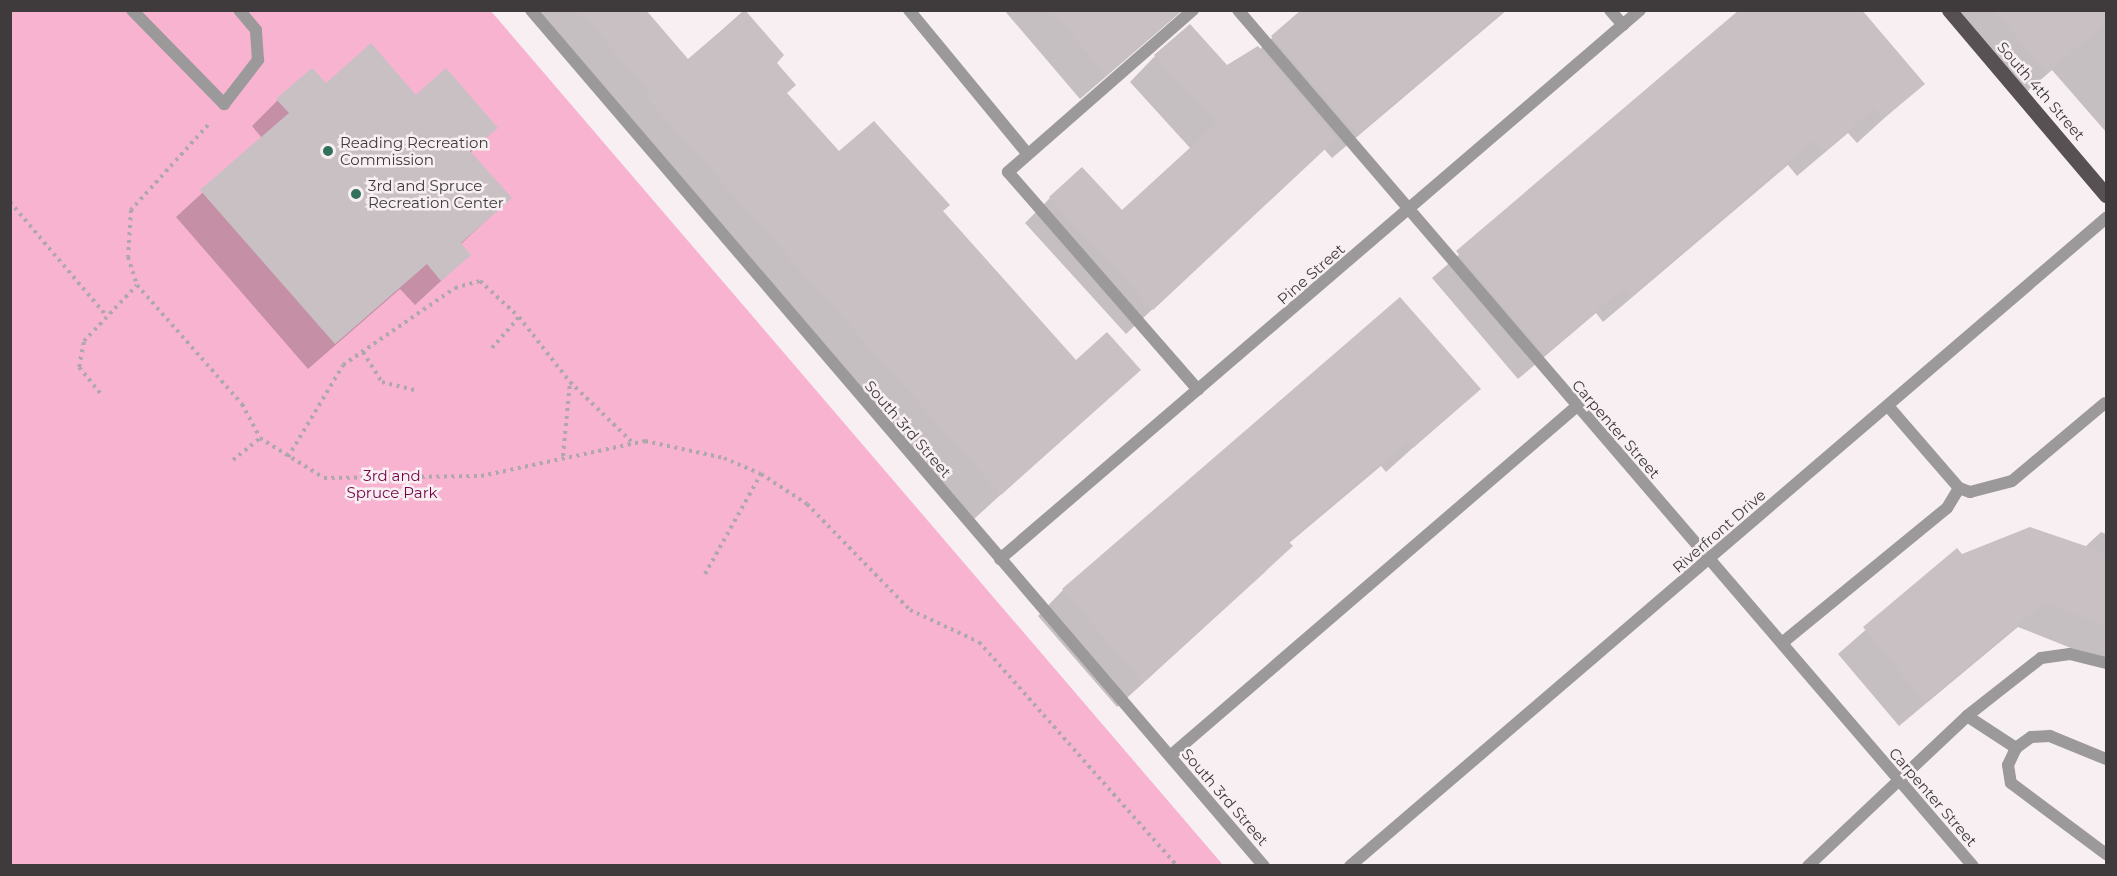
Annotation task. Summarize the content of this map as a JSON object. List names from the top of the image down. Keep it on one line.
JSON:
{"streets":{"main road":["South 4th Street"],"street":["Pine Street","South 3rd Street","Carpenter Street","Riverfront Drive"]},"crossings":[["Pine Street","South 3rd Street"],["Pine Street","Carpenter Street"],["Carpenter Street","Riverfront Drive"]],"parks":["3rd and Spruce Park"],"places":["Reading Recreation Commission","3rd and Spruce Recreation Center"]}
